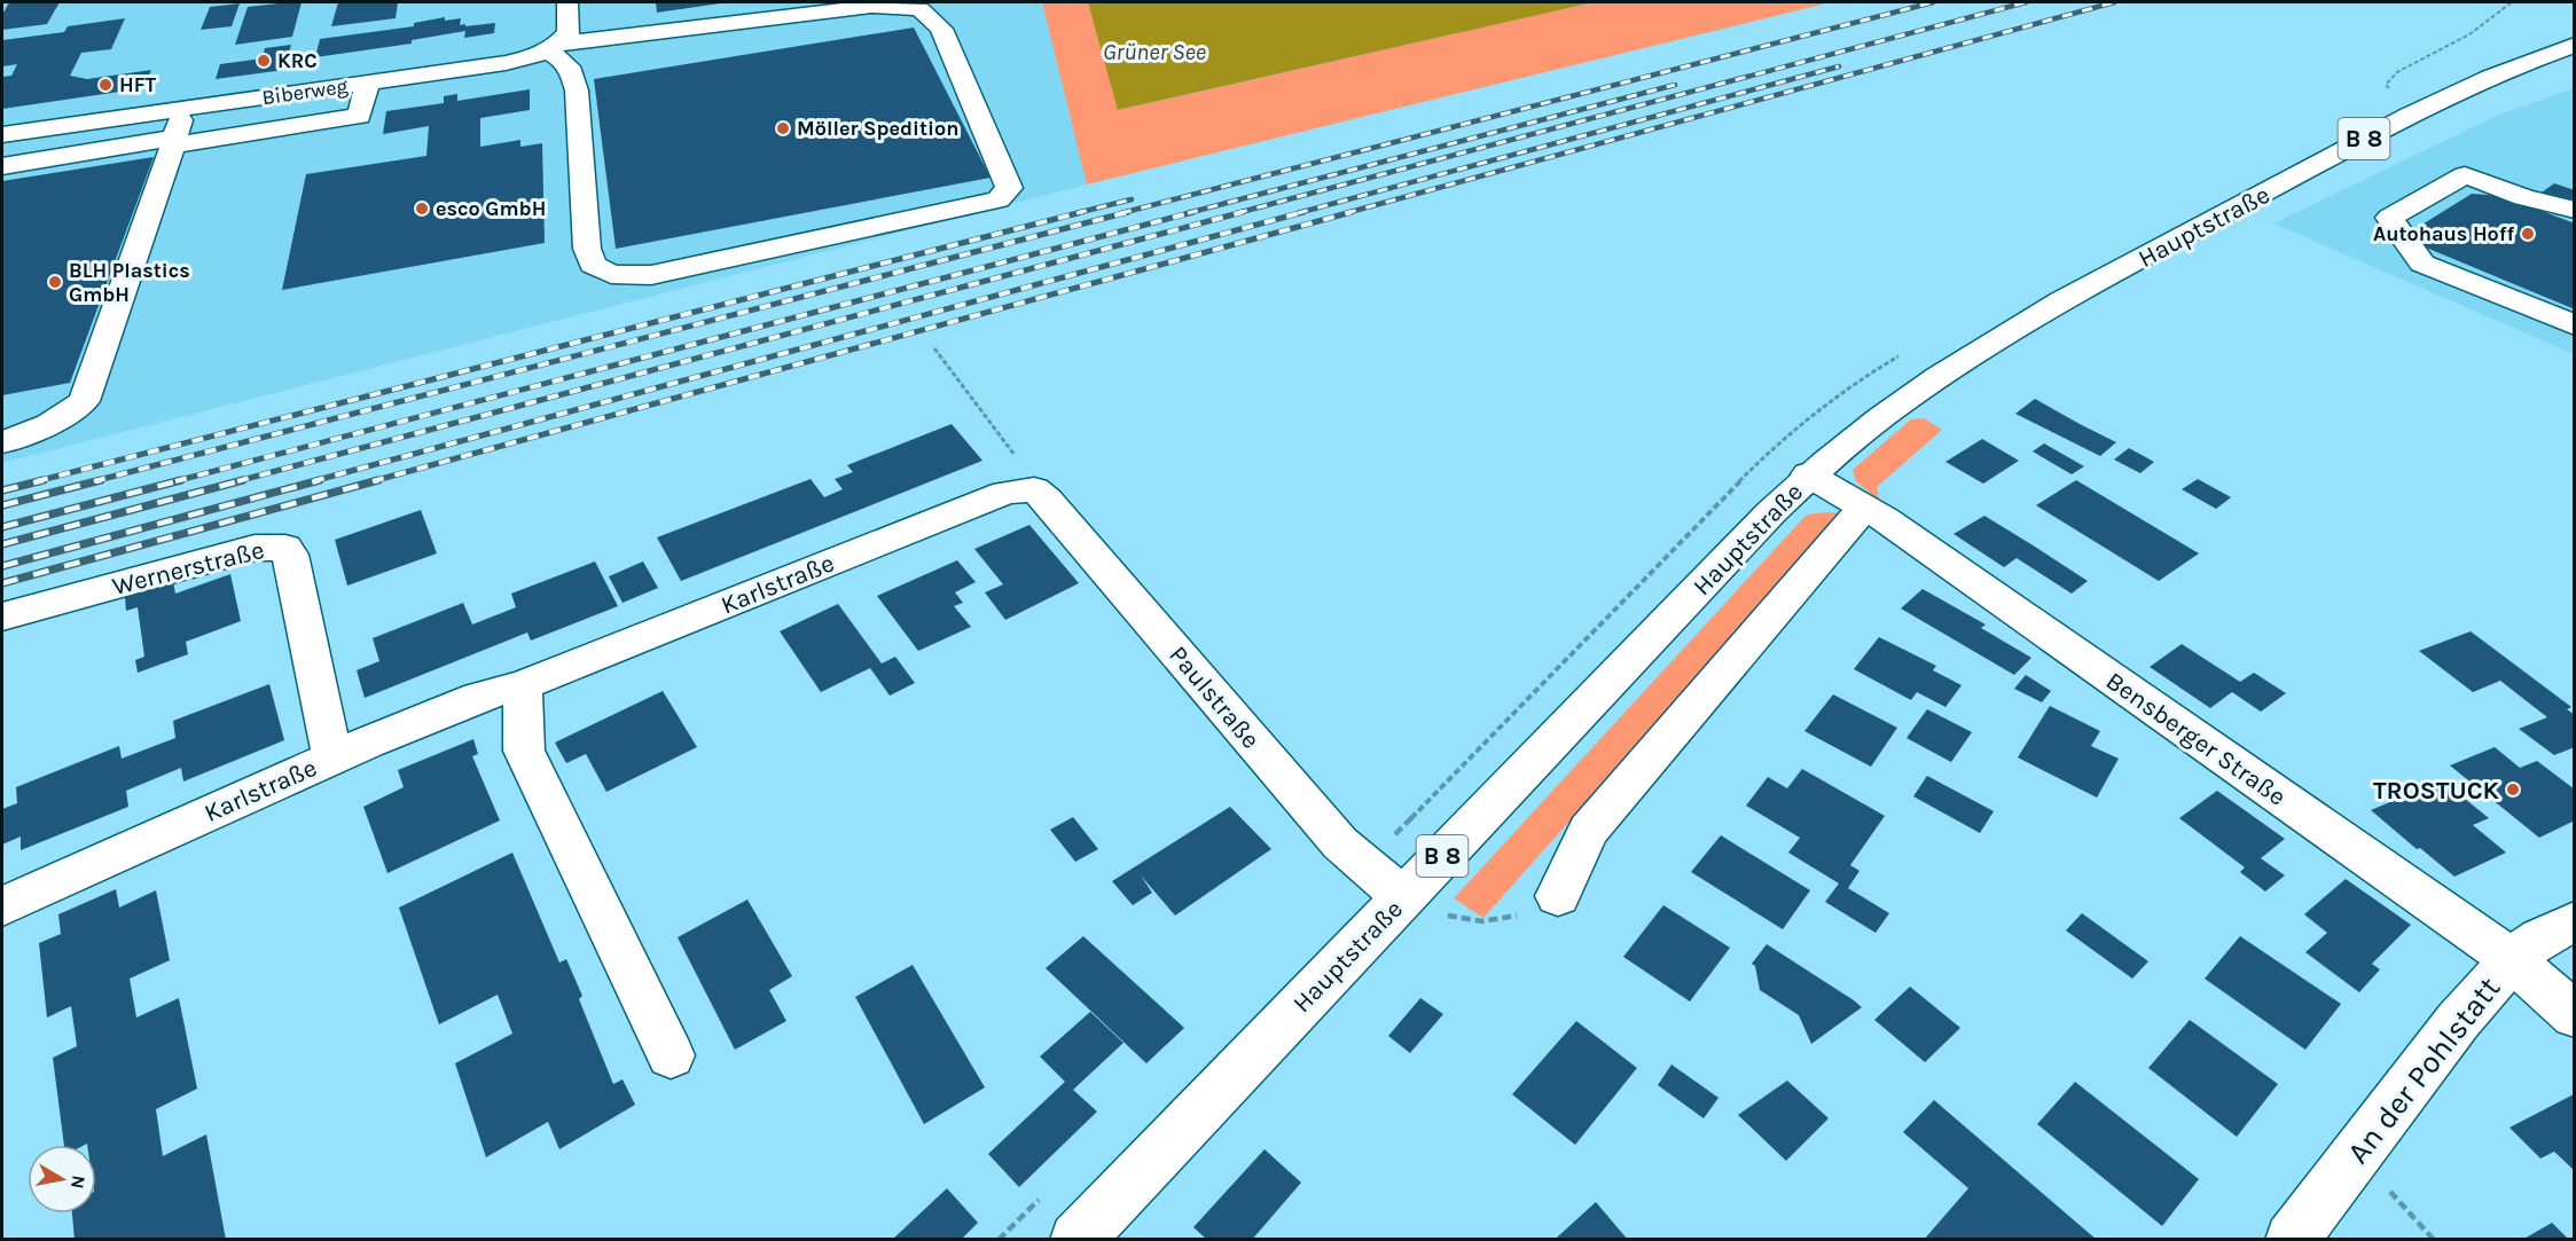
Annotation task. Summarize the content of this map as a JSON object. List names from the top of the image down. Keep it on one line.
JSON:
{"streets":{"street":["Biberweg","B 8","Hauptstraße","Wernerstraße","Karlstraße","Paulstraße","Bensberger Straße","An der Pohlstatt"]},"crossings":[["Hauptstraße","Paulstraße"],["Hauptstraße","Bensberger Straße"],["Wernerstraße","Karlstraße"],["Karlstraße","Paulstraße"],["Bensberger Straße","An der Pohlstatt"]],"water":["Grüner See"],"places":["KRC","HFT","Möller Spedition","esco GmbH","Autohaus Hoff","BLH Plastics GmbH","TROSTUCK"],"north":"right"}
